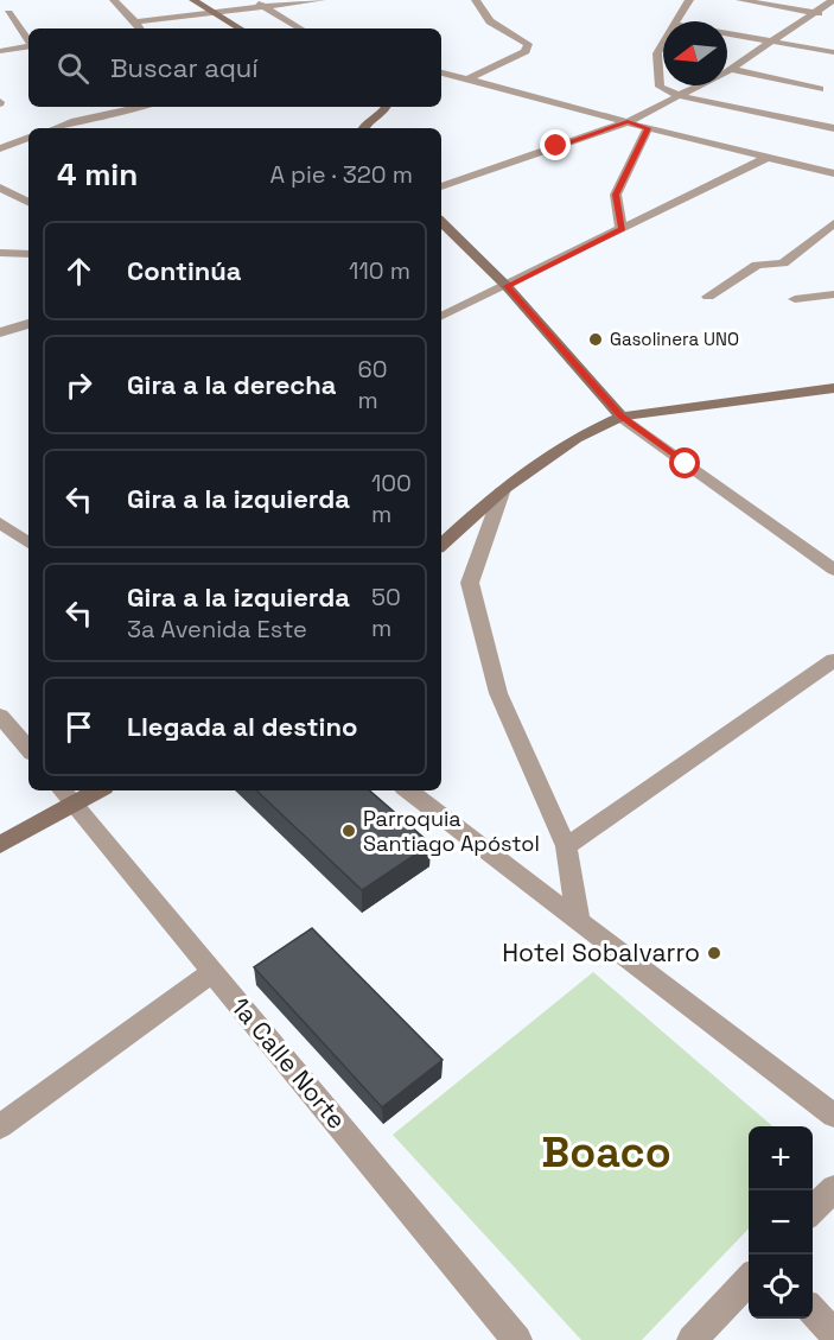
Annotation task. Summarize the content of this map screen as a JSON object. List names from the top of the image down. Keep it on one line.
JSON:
{"streets":{"street":["1a Calle Norte"]},"districts":["Boaco"],"places":["Gasolinera UNO","Parroquia Santiago Apóstol","Hotel Sobalvarro"],"north":"left","page":{"search":"Buscar aquí","heading":["4 min","A pie · 320 m"],"list":[["Continúa","110 m"],["Gira a la derecha","60 m"],["Gira a la izquierda","100 m"],["Gira a la izquierda","3a Avenida Este","50 m"],"Llegada al destino"],"map_buttons":["+","−"]}}
